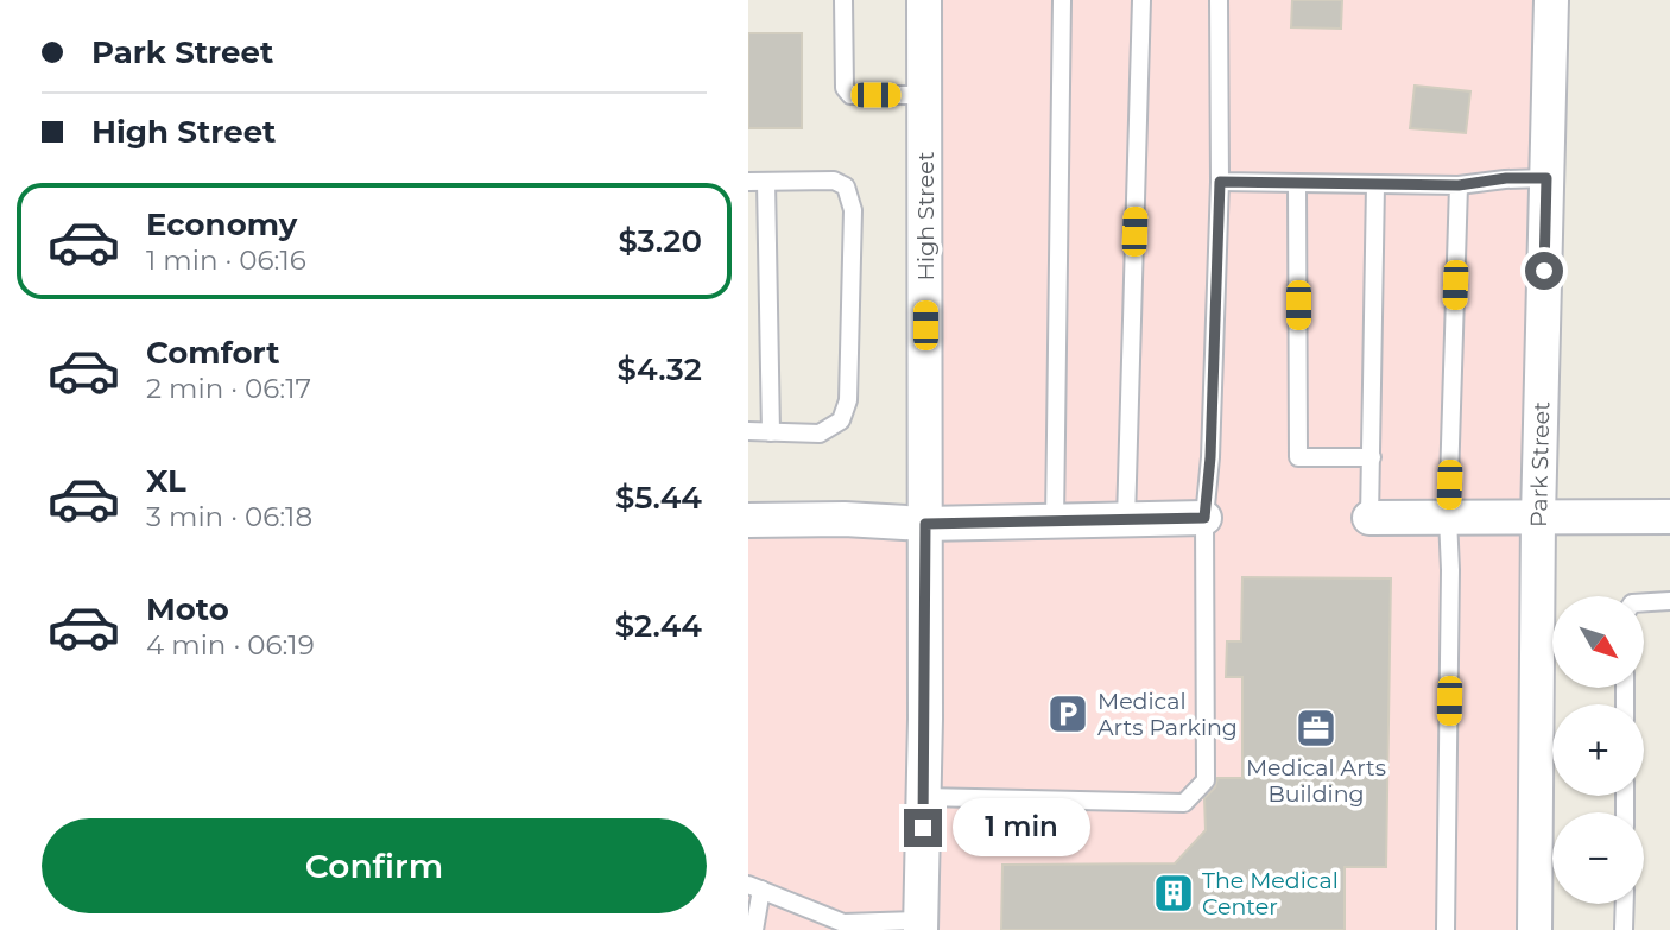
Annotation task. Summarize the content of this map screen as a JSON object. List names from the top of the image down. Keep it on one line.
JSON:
{"streets":{"street":["High Street","Park Street"]},"places":{"parking":["Medical Arts Parking"],"office":["Medical Arts Building"],"building":["The Medical Center"]},"north":"bottom right","page":{"banner":["Park Street","High Street"],"list":[{"name":"Economy","note":"1 min · 06:16","value":"$3.20"},{"name":"Comfort","note":"2 min · 06:17","value":"$4.32"},{"name":"XL","note":"3 min · 06:18","value":"$5.44"},{"name":"Moto","note":"4 min · 06:19","value":"$2.44"}],"map_buttons":["+","−"],"bubble":"1 min","buttons":"Confirm"}}
